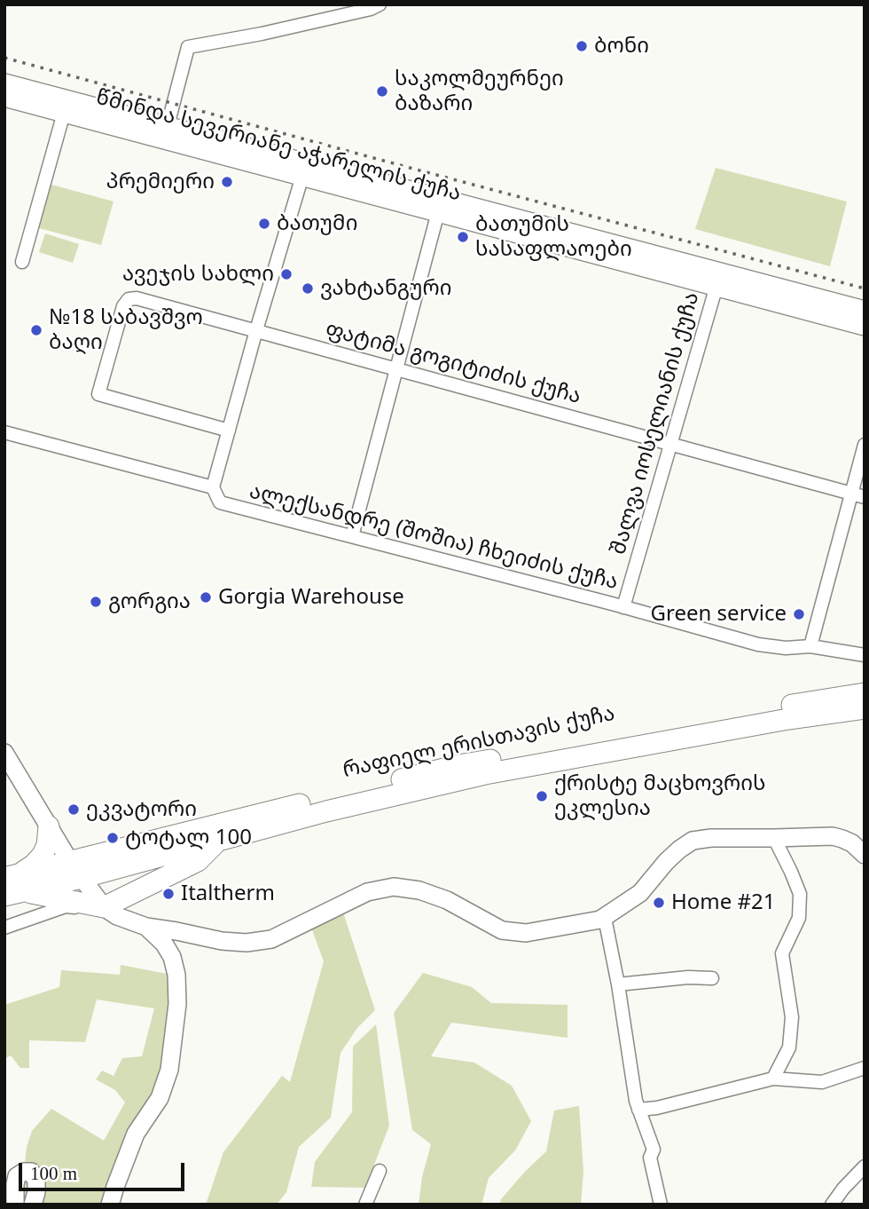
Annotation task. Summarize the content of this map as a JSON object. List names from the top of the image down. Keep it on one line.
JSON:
{"streets":{"main road":["წმინდა სევერიანე აჭარელის ქუჩა","რაფიელ ერისთავის ქუჩა"],"street":["ფატიმა გოგიტიძის ქუჩა","შალვა იოსელიანის ქუჩა","ალექსანდრე (შოშია) ჩხეიძის ქუჩა"]},"crossings":[["წმინდა სევერიანე აჭარელის ქუჩა","შალვა იოსელიანის ქუჩა"],["ფატიმა გოგიტიძის ქუჩა","შალვა იოსელიანის ქუჩა"],["შალვა იოსელიანის ქუჩა","ალექსანდრე (შოშია) ჩხეიძის ქუჩა"]],"places":["ბონი","საკოლმეურნეი ბაზარი","პრემიერი","ბათუმი","ბათუმის სასაფლაოები","ავეჯის სახლი","ვახტანგური","№18 საბავშვო ბაღი","Gorgia Warehouse","გორგია","Green service","ქრისტე მაცხოვრის ეკლესია","ეკვატორი","ტოტალ 100","Italtherm","Home #21"],"scale_bar":"100 m"}
